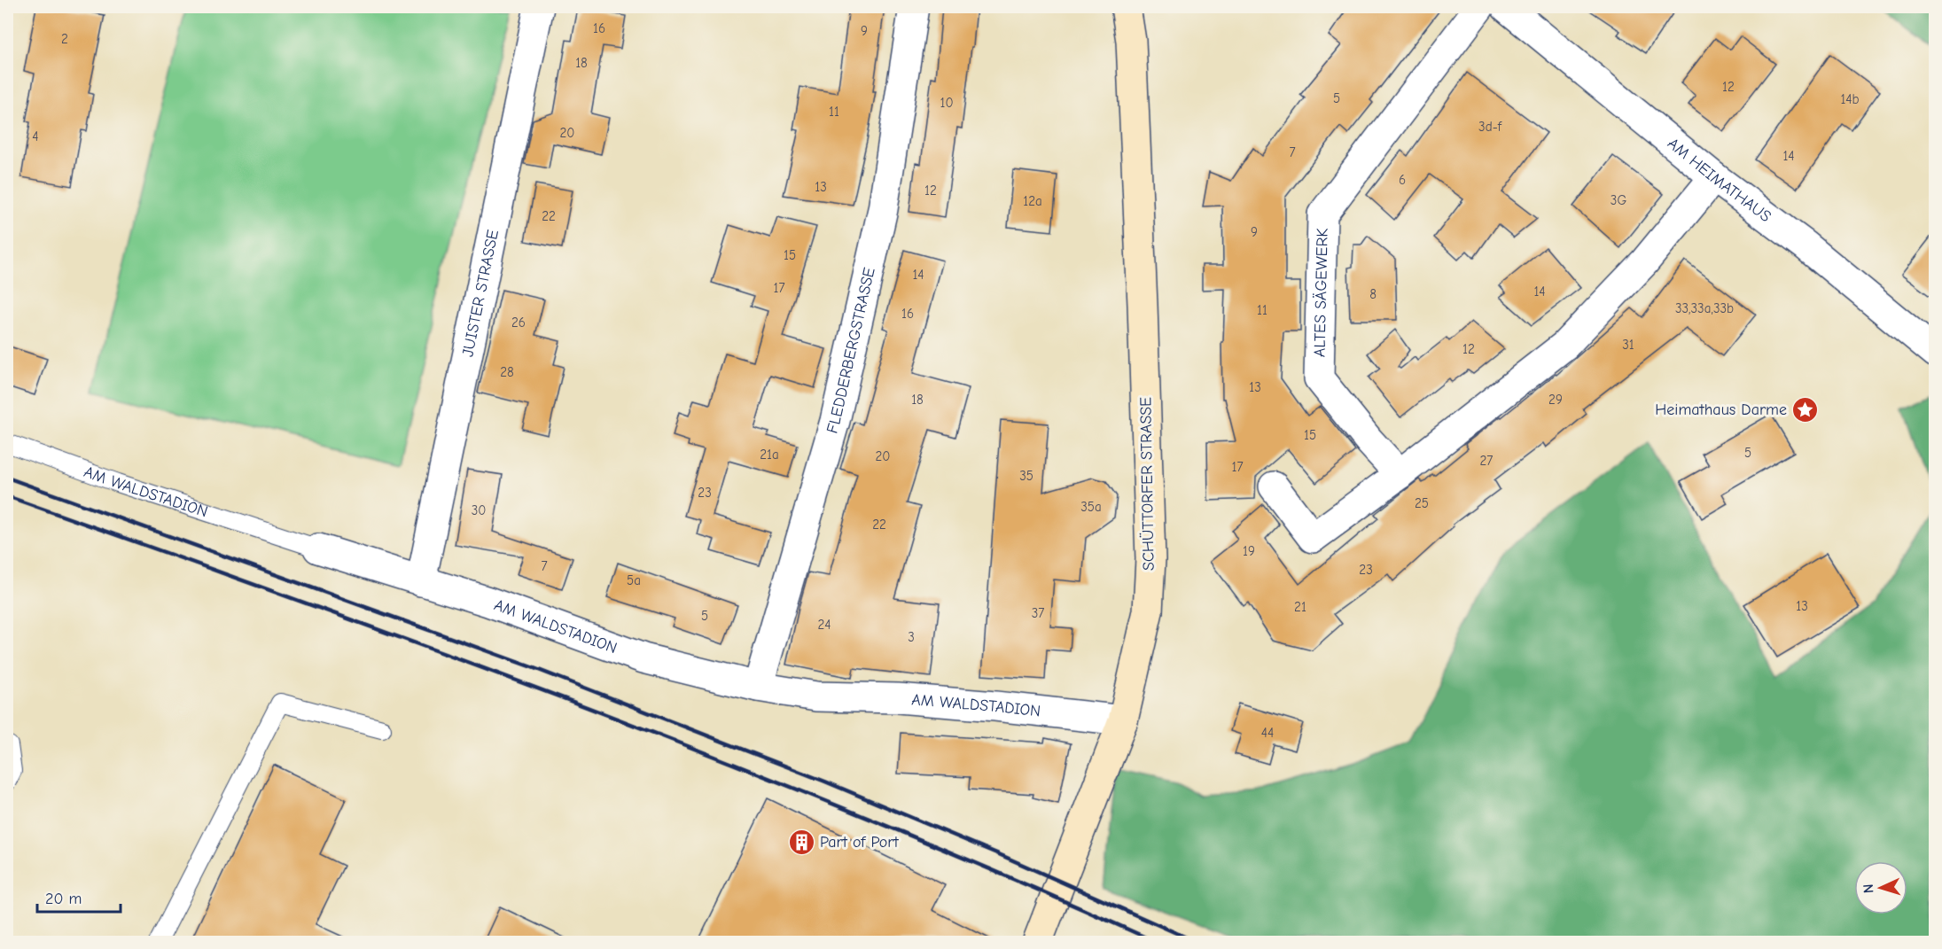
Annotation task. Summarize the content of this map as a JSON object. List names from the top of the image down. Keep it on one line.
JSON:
{"streets":{"main road":["SCHÜTTORFER STRASSE"],"street":["AM HEIMATHAUS","ALTES SÄGEWERK","JUISTER STRASSE","FLEDDERBERGSTRASSE","AM WALDSTADION"]},"crossings":[["JUISTER STRASSE","AM WALDSTADION"],["FLEDDERBERGSTRASSE","AM WALDSTADION"],["SCHÜTTORFER STRASSE","AM WALDSTADION"]],"places":{"place":["Heimathaus Darme"],"building":["Part of Port"]},"house_numbers":["16","9","2","18","12","5","14b","10","11","3d-f","20","4","7","14","6","13","12","3G","12a","22","9","15","14","17","14","8","33,33a,33b","11","16","26","31","12","28","13","18","29","15","5","21a","20","27","17","35","23","25","35a","30","22","19","7","23","5a","13","21","37","5","24","3","44"],"scale_bar":"20 m","north":"left"}
